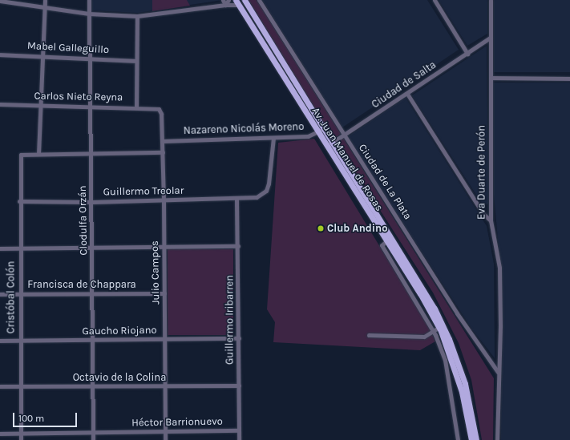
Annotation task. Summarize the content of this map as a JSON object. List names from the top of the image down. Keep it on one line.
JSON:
{"streets":{"main road":["Av. Juan Manuel de Rosas"],"street":["Mabel Galleguillo","Ciudad de Salta","Carlos Nieto Reyna","Nazareno Nicolás Moreno","Eva Duarte de Perón","Ciudad de La Plata","Guillermo Treolar","Clodulfa Orzán","Julio Campos","Francisca de Chappara","Cristóbal Colón","Guillermo Iribarren","Gaucho Riojano","Octavio de la Colina","Héctor Barrionuevo"]},"crossings":[["Mabel Galleguillo","Clodulfa Orzán"],["Ciudad de Salta","Av. Juan Manuel de Rosas"],["Ciudad de Salta","Eva Duarte de Perón"],["Ciudad de Salta","Ciudad de La Plata"],["Carlos Nieto Reyna","Clodulfa Orzán"],["Carlos Nieto Reyna","Julio Campos"],["Nazareno Nicolás Moreno","Av. Juan Manuel de Rosas"],["Nazareno Nicolás Moreno","Guillermo Treolar"],["Nazareno Nicolás Moreno","Julio Campos"],["Eva Duarte de Perón","Ciudad de La Plata"],["Guillermo Treolar","Clodulfa Orzán"],["Guillermo Treolar","Julio Campos"],["Guillermo Treolar","Cristóbal Colón"],["Guillermo Treolar","Guillermo Iribarren"],["Clodulfa Orzán","Francisca de Chappara"],["Clodulfa Orzán","Gaucho Riojano"],["Clodulfa Orzán","Octavio de la Colina"],["Clodulfa Orzán","Héctor Barrionuevo"],["Julio Campos","Francisca de Chappara"],["Julio Campos","Gaucho Riojano"],["Julio Campos","Octavio de la Colina"],["Julio Campos","Héctor Barrionuevo"],["Francisca de Chappara","Cristóbal Colón"],["Cristóbal Colón","Gaucho Riojano"],["Cristóbal Colón","Octavio de la Colina"],["Cristóbal Colón","Héctor Barrionuevo"],["Guillermo Iribarren","Gaucho Riojano"],["Guillermo Iribarren","Octavio de la Colina"],["Guillermo Iribarren","Héctor Barrionuevo"]],"places":["Club Andino"],"scale_bar":"100 m"}
